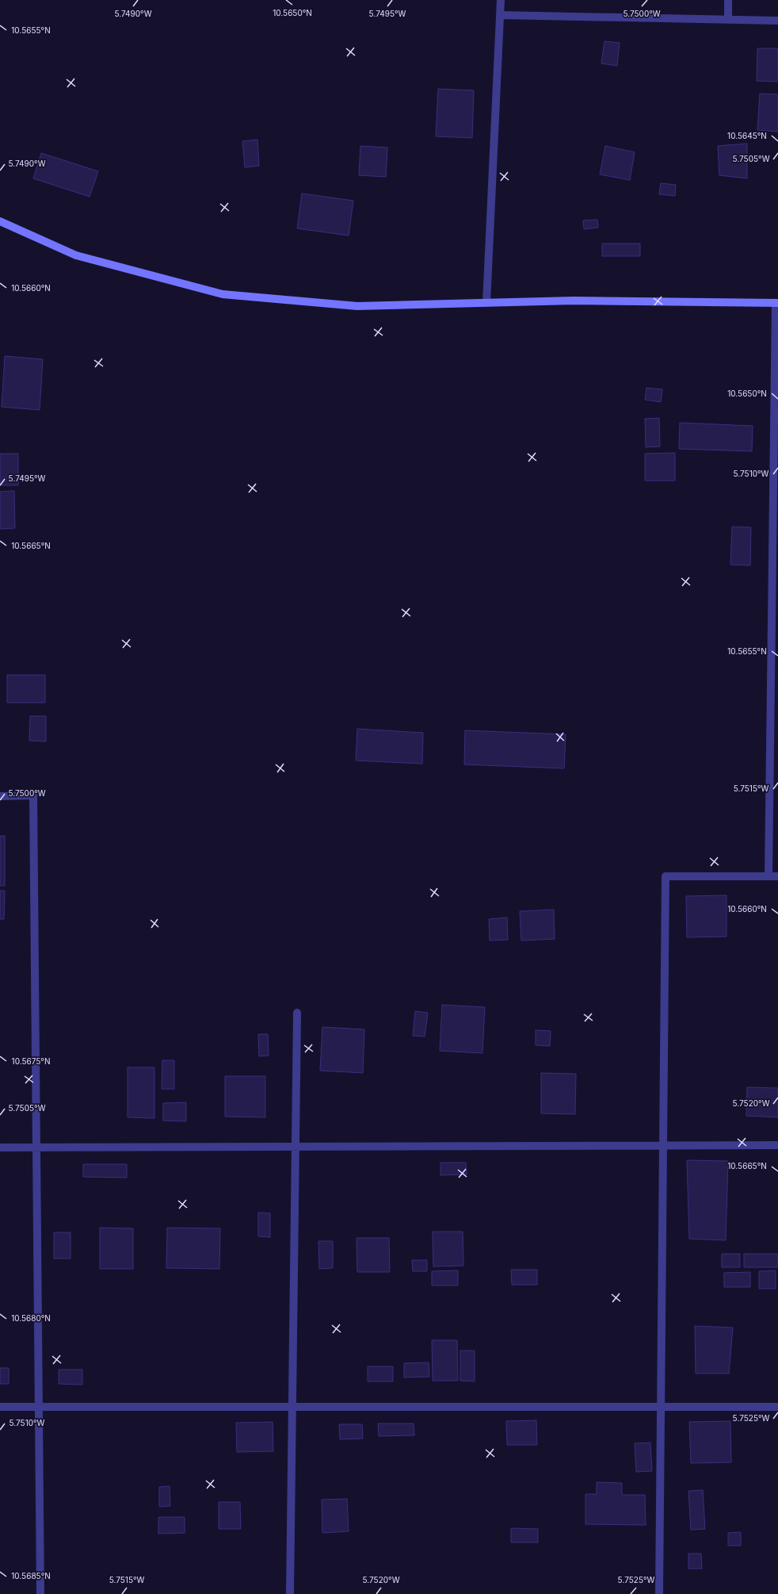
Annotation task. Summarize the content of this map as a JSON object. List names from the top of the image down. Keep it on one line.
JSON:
{"coordinates":["10.5650°N","5.7490°W","5.7495°W","5.7500°W","10.5655°N","10.5645°N","5.7505°W","10.5660°N","5.7510°W","10.5665°N","5.7515°W","10.5675°N","5.7520°W","10.5680°N","5.7525°W","10.5685°N"]}
